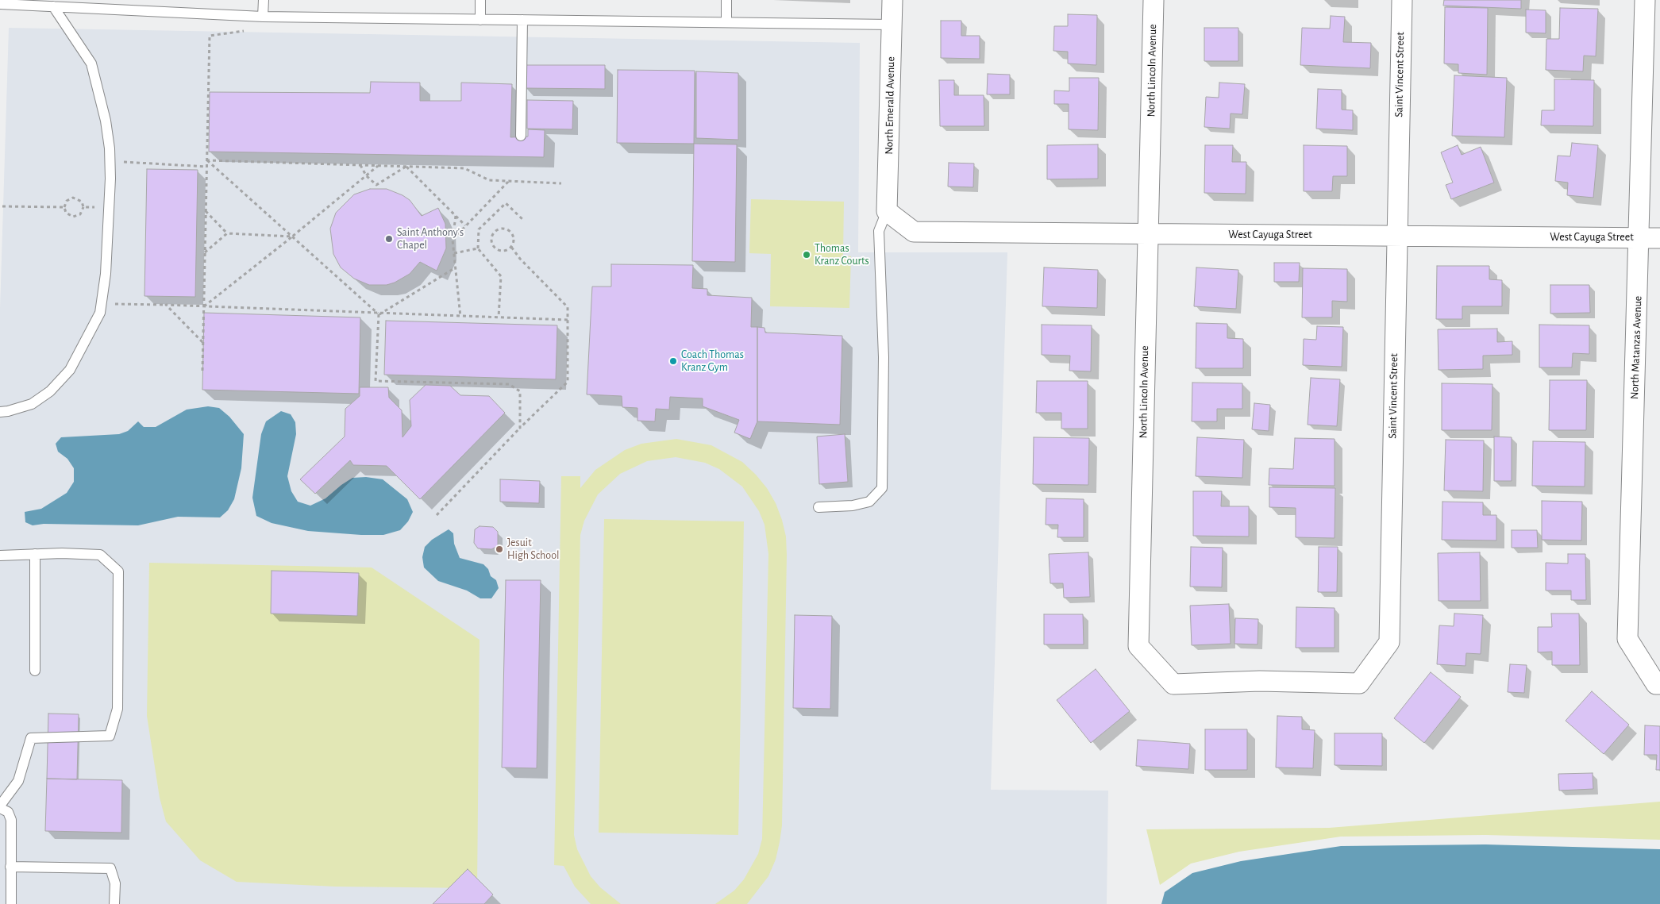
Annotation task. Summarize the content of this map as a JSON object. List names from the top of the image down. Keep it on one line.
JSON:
{"streets":{"street":["North Lincoln Avenue","Saint Vincent Street","North Emerald Avenue","West Cayuga Street","North Matanzas Avenue"]},"crossings":[["North Lincoln Avenue","Saint Vincent Street"],["North Lincoln Avenue","West Cayuga Street"],["Saint Vincent Street","West Cayuga Street"],["North Emerald Avenue","West Cayuga Street"],["West Cayuga Street","North Matanzas Avenue"]],"places":["Saint Anthony's Chapel","Thomas Kranz Courts","Coach Thomas Kranz Gym","Jesuit High School"]}
